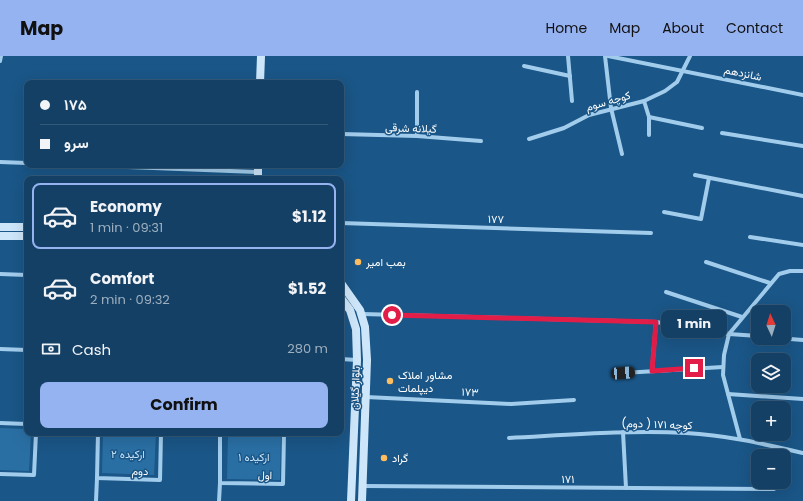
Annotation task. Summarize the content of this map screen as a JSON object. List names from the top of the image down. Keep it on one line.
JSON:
{"streets":{"main road":["بلوار گیلان"],"street":["شانزدهم","کوچه سوم","گیلانه شرقی","۱۷۷","۱۷۳","کوچه ۱۷۱ ( دوم)","دوم","اول","۱۷۱"]},"crossings":[["شانزدهم","کوچه سوم"],["بلوار گیلان","۱۷۳"],["بلوار گیلان","۱۷۱"]],"parks":["ارکیده ۲","ارکیده ۱"],"places":["بمب امیر","مشاور املاک دیپلمات","گراد"],"north":"top","page":{"header":"Map","nav":["Home","Map","About","Contact"],"banner":["۱۷۵","سرو"],"list":[{"name":"Economy","note":"1 min · 09:31","value":"$1.12"},{"name":"Comfort","note":"2 min · 09:32","value":"$1.52"}],"map_buttons":["+","−"],"bubble":"1 min","pay":["Cash","280 m"],"buttons":"Confirm"}}
